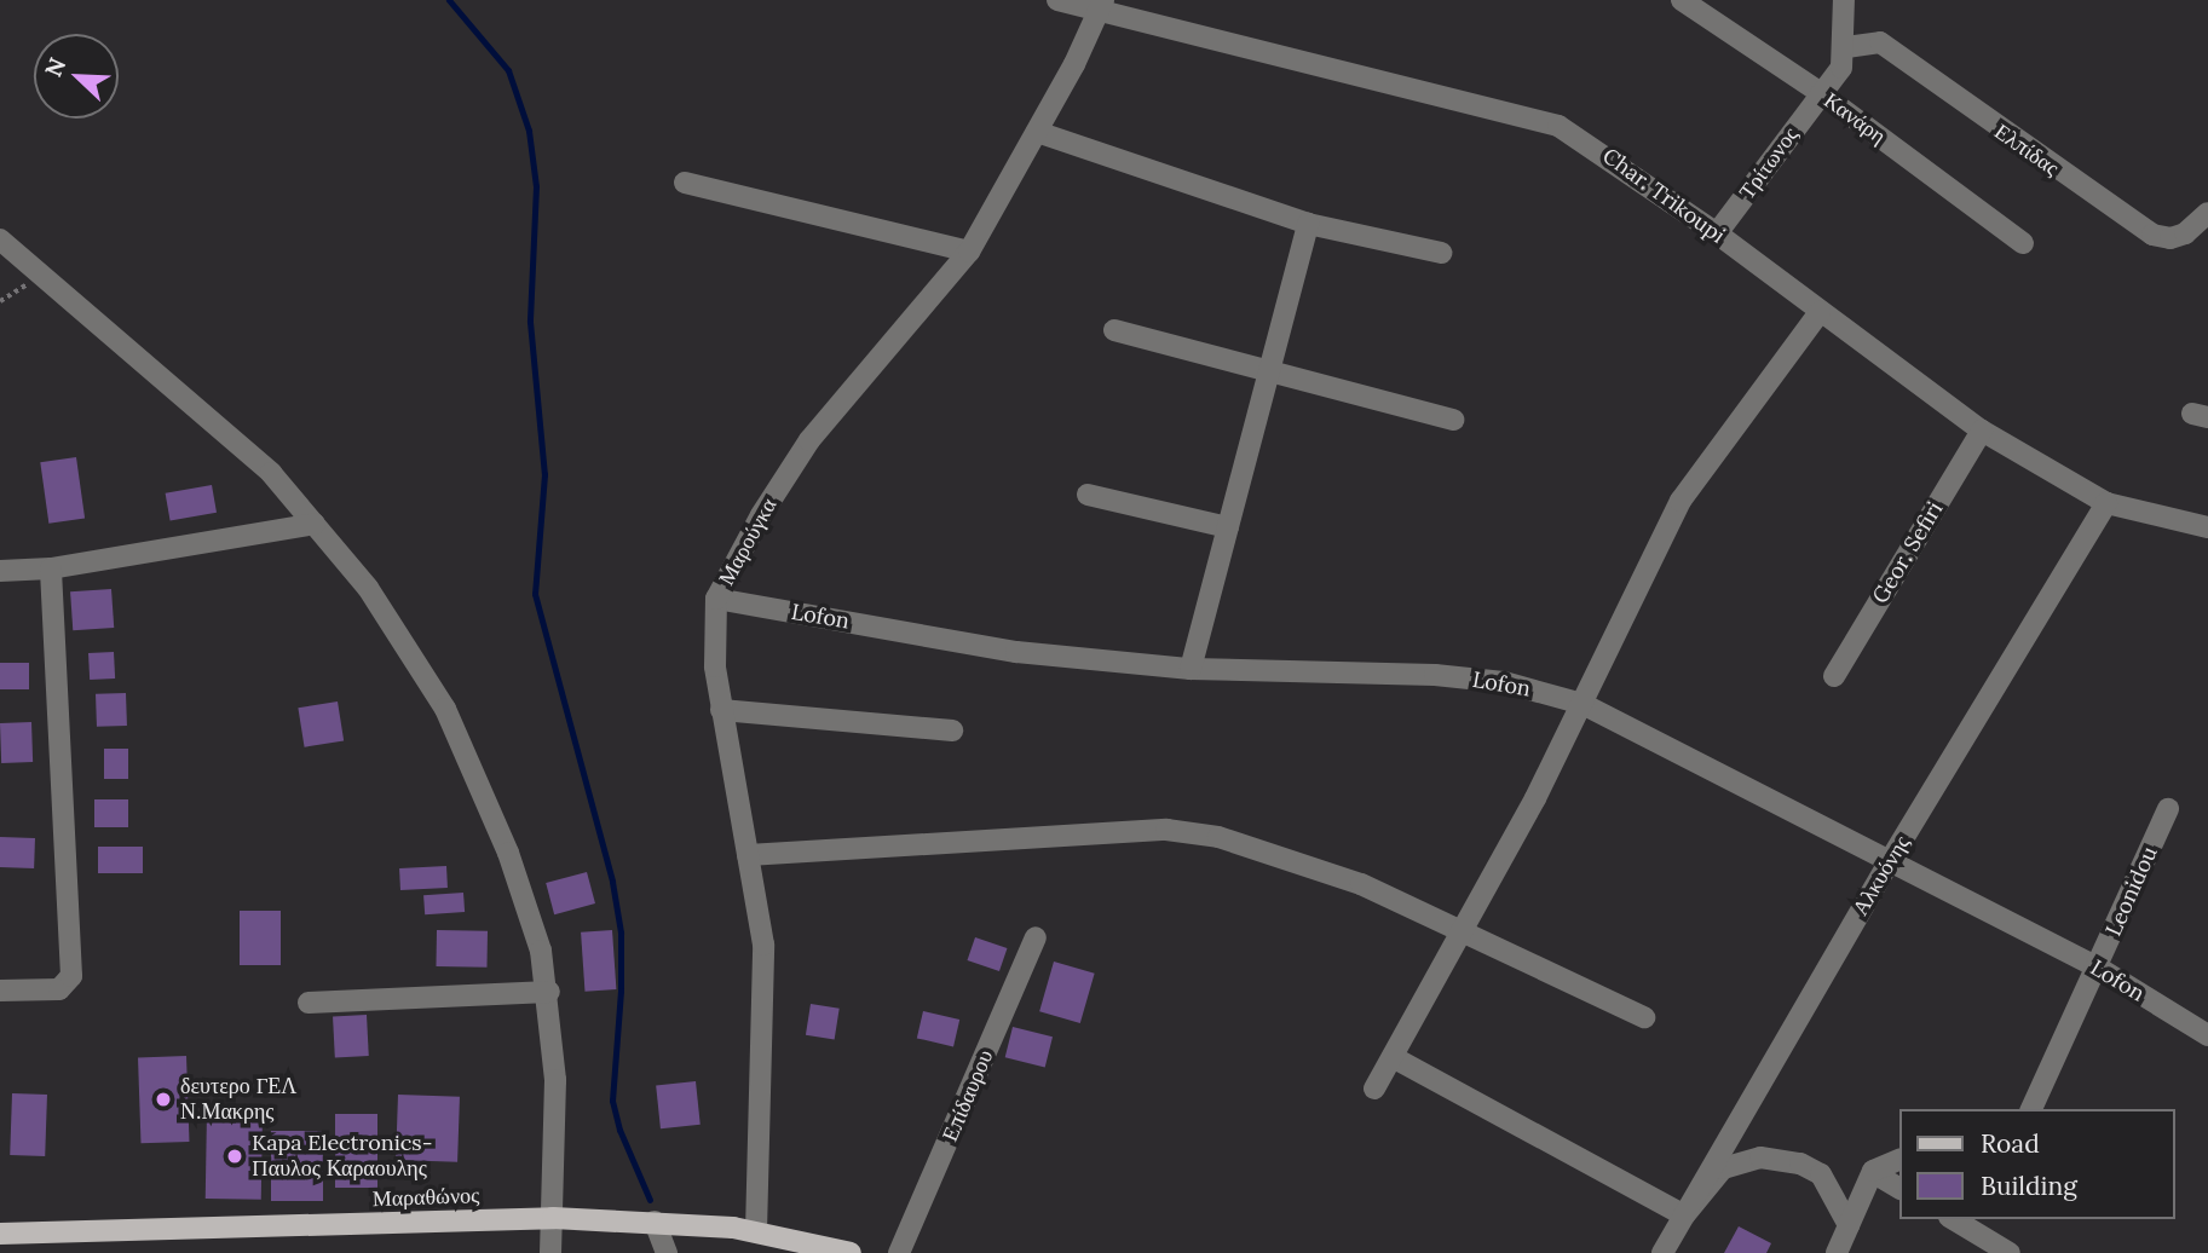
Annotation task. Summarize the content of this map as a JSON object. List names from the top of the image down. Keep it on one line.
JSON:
{"streets":{"main road":["Μαραθώνος"],"street":["Κανάρη","Ελπίδας","Τρίτωνος","Char. Trikoupi","Μαρούγκα","Geor. Sefiri","Lofon","Αλκυόνης","Leonidou","Επίδαυρου"]},"crossings":[["Κανάρη","Τρίτωνος"],["Ελπίδας","Τρίτωνος"],["Τρίτωνος","Char. Trikoupi"],["Char. Trikoupi","Μαρούγκα"],["Char. Trikoupi","Geor. Sefiri"],["Char. Trikoupi","Αλκυόνης"],["Μαρούγκα","Lofon"],["Μαρούγκα","Μαραθώνος"],["Lofon","Αλκυόνης"],["Lofon","Leonidou"]],"places":["δευτερο ΓΕΛ Ν.Μακρης","Kapa Electronics- Παυλος Καραουλης"],"legend":["Road","Building"],"north":"top left"}
